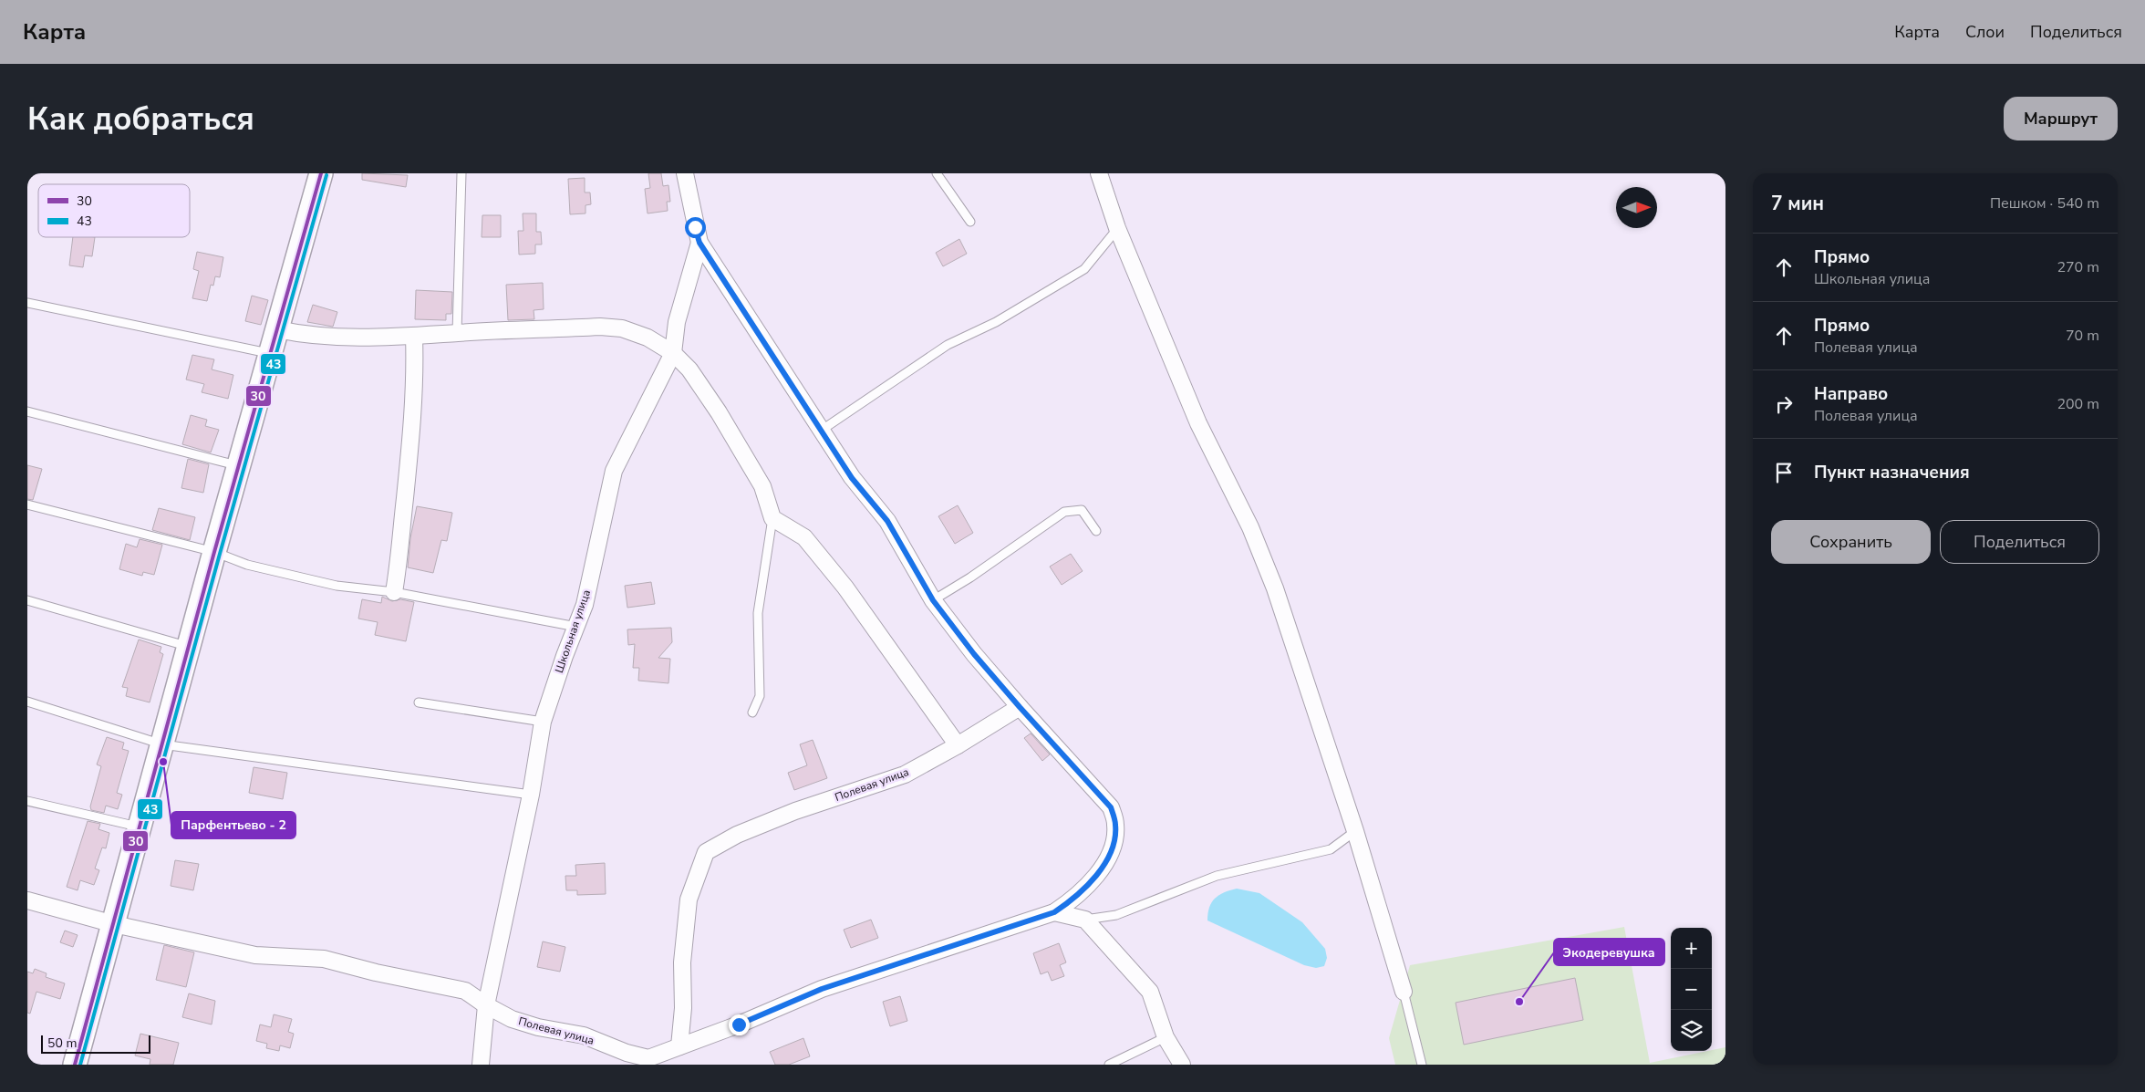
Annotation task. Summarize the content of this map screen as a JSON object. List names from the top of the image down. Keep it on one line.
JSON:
{"streets":{"street":["Школьная улица","Полевая улица"]},"crossings":[["Школьная улица","Полевая улица"]],"places":["Парфентьево - 2","Экодеревушка"],"lines":["transit line 30","transit line 43"],"legend":["30","43"],"scale_bar":"50 m","north":"right","page":{"header":"Карта","nav":["Карта","Слои","Поделиться"],"buttons":["Маршрут",["Сохранить","Поделиться"]],"title":"Как добраться","heading":["7 мин","Пешком · 540 m"],"list":[["Прямо","Школьная улица","270 m"],["Прямо","Полевая улица","70 m"],["Направо","Полевая улица","200 m"],"Пункт назначения"],"map_buttons":["+","−"],"scale":"50 m"}}
